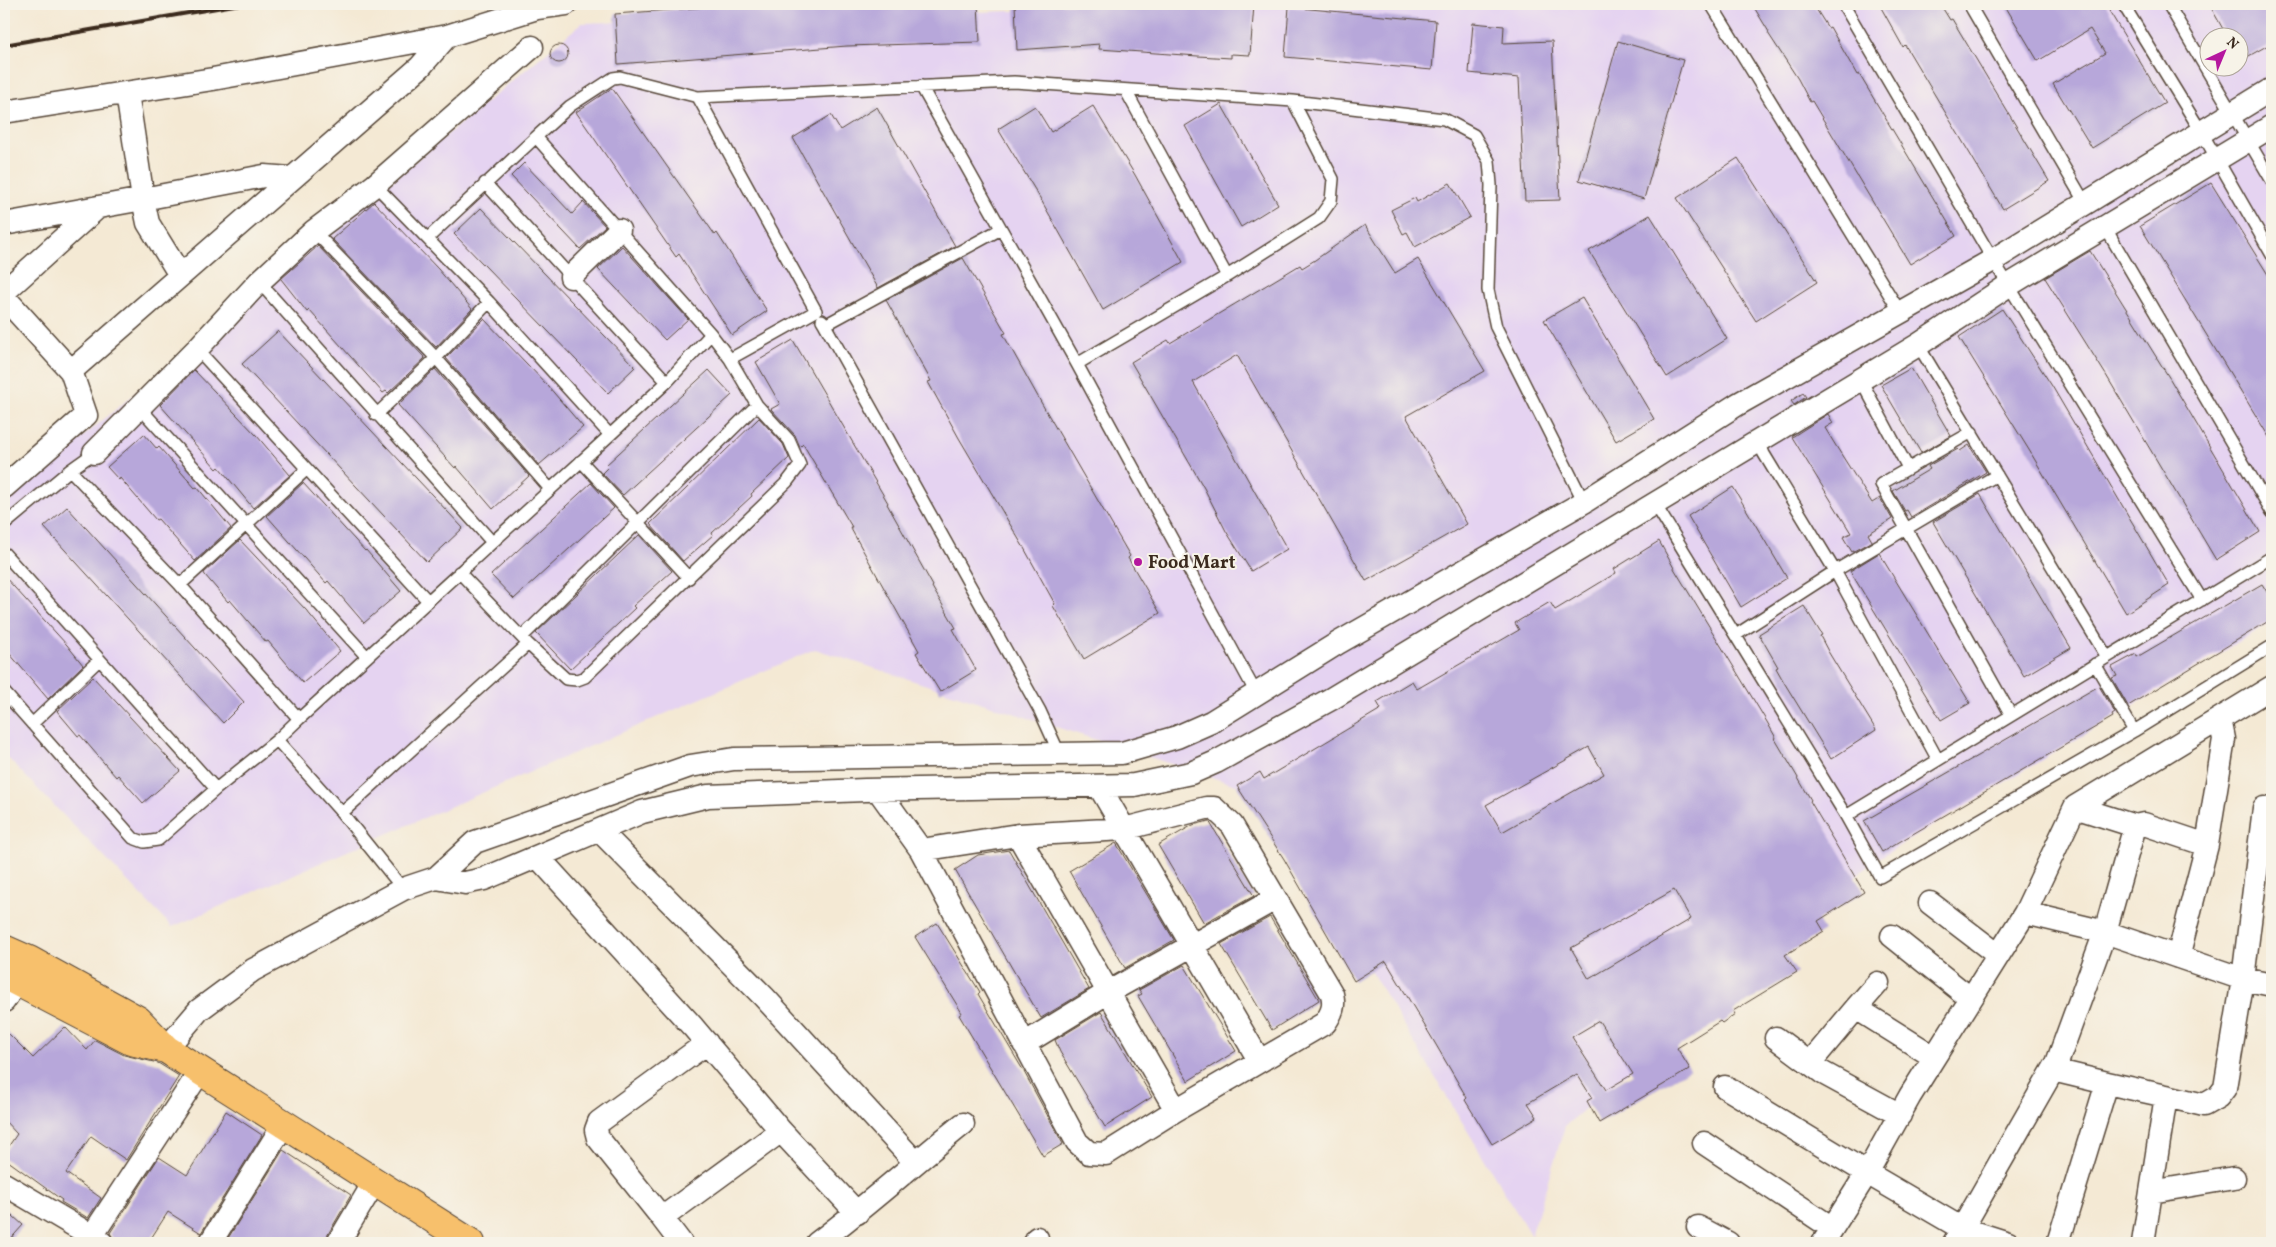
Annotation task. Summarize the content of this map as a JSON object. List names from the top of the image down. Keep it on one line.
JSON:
{"places":["Food Mart"],"north":"top right"}
